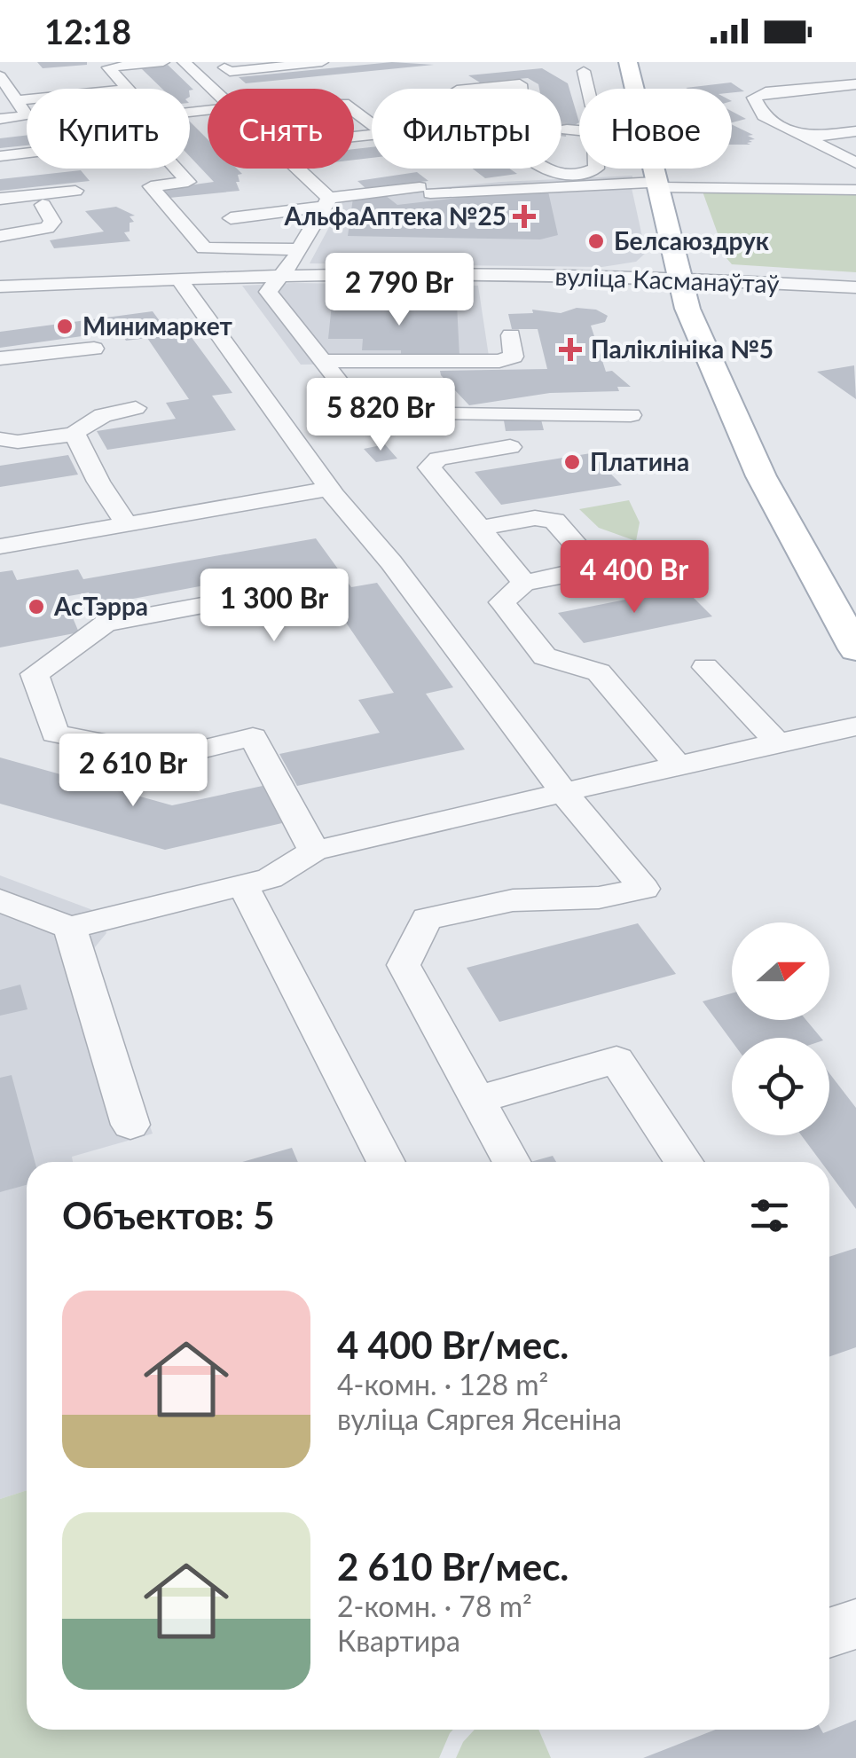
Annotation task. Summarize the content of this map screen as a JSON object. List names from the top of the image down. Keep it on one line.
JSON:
{"streets":{"street":["вуліца Касманаўтаў"]},"places":{"health":["АльфаАптека №25","Паліклініка №5"],"other":["Белсаюздрук","Минимаркет","Платина","АсТэрра"]},"north":"right","page":{"status":"12:18","chip":["Купить","Снять","Фильтры","Новое"],"price":["2 790 Br","5 820 Br","4 400 Br","1 300 Br","2 610 Br"],"heading":"Объектов: 5","list":[{"name":"4 400 Br/мес.","note":"4-комн. · 128 m² · вуліца Сяргея Ясеніна"},{"name":"2 610 Br/мес.","note":"2-комн. · 78 m² · Квартира"}]}}
